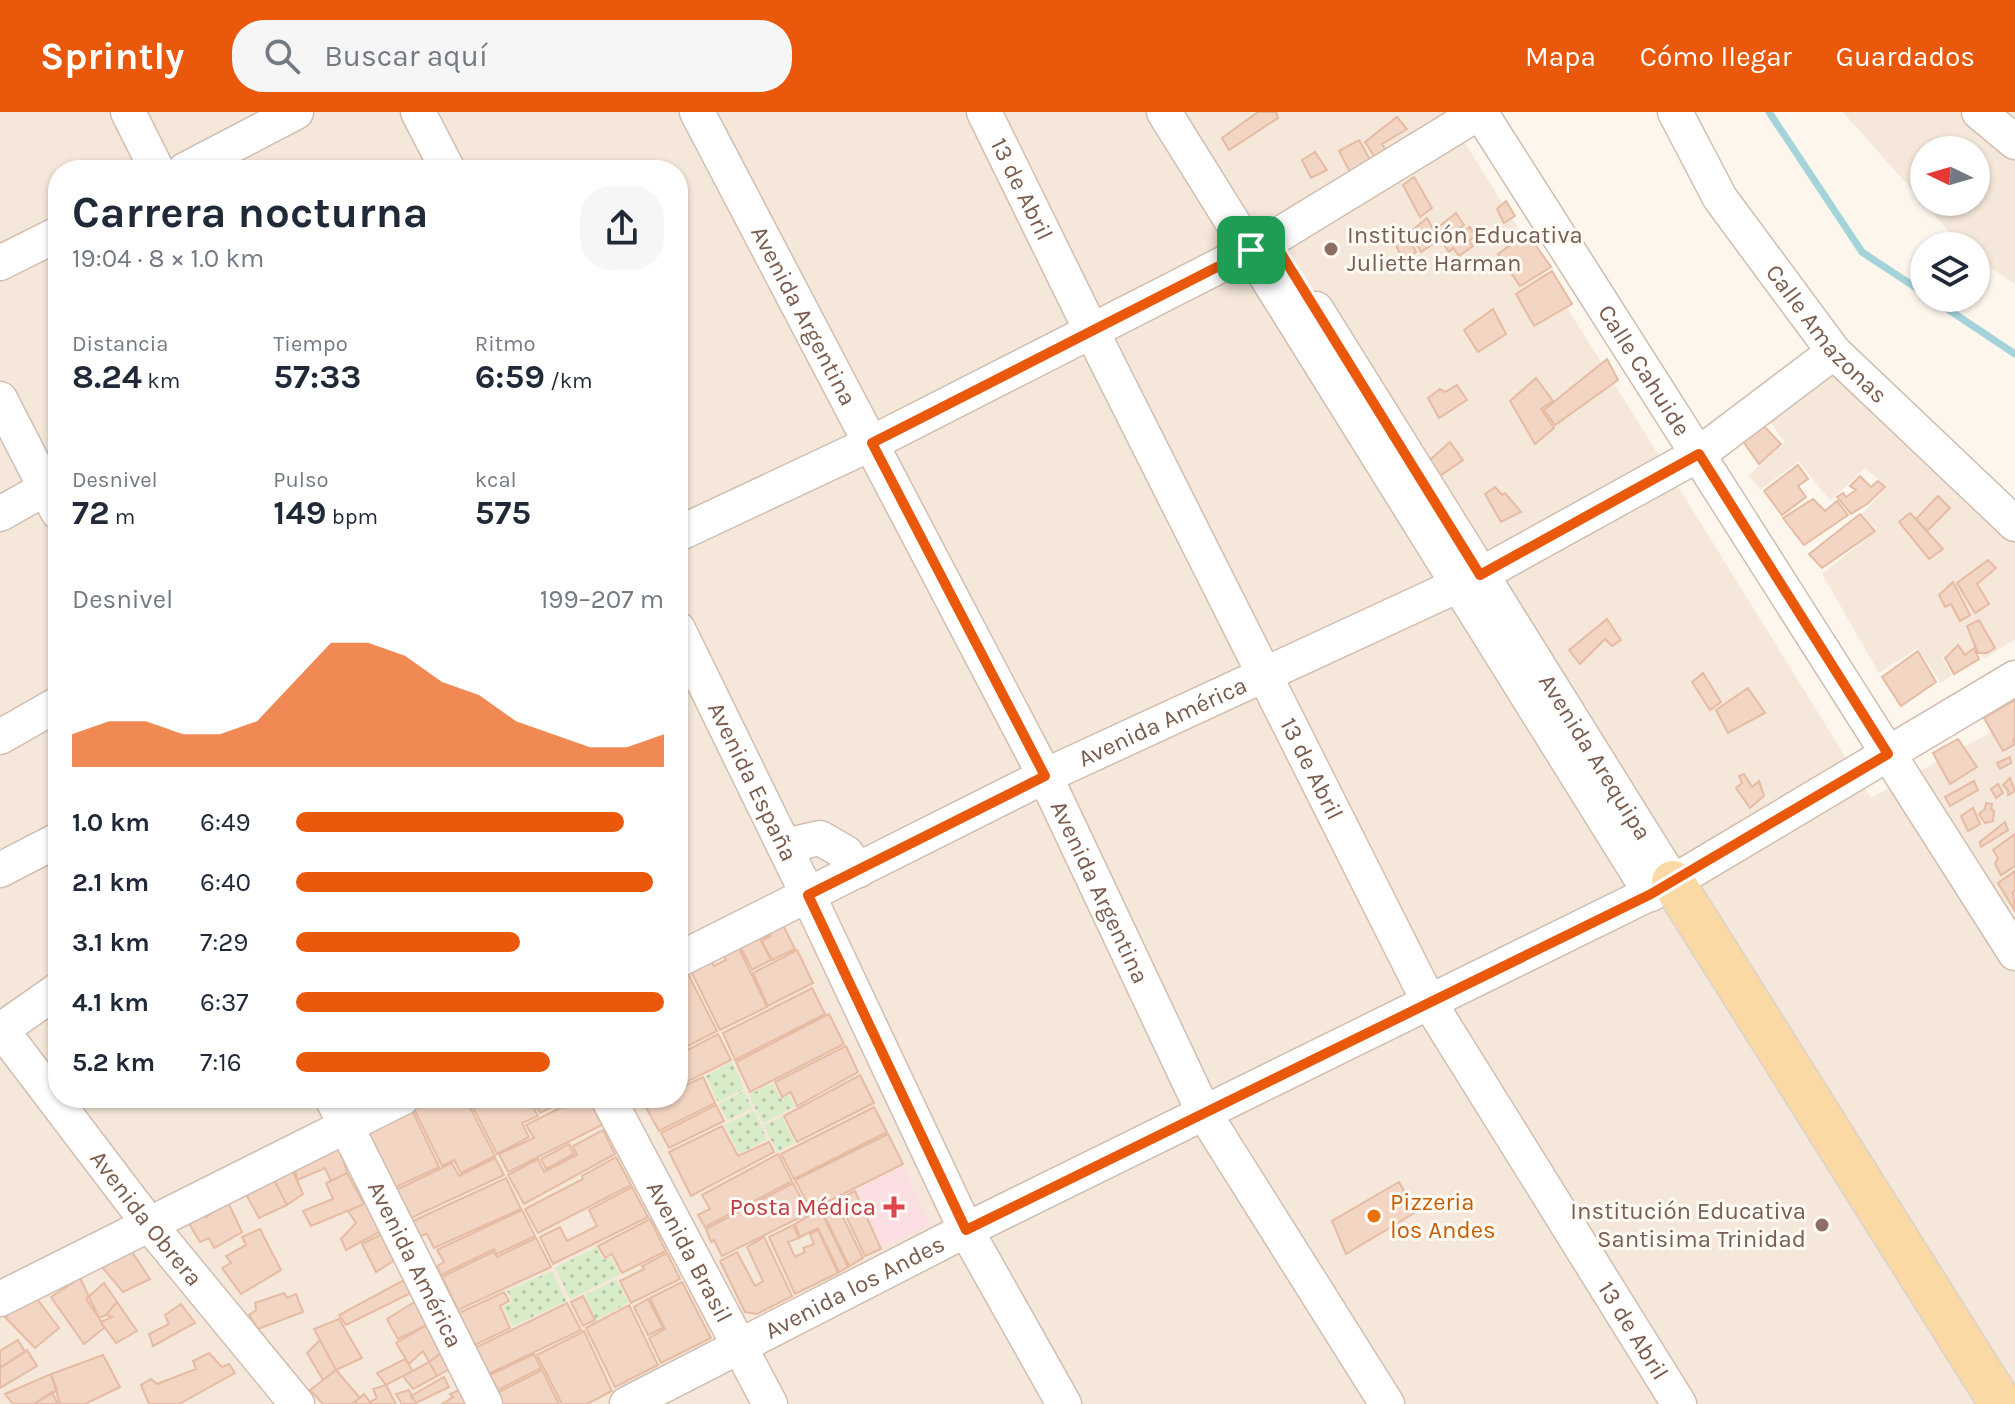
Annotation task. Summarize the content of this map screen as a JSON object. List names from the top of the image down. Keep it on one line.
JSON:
{"streets":{"main road":["Avenida Arequipa"],"street":["13 de Abril","Avenida Argentina","Calle Amazonas","Calle Cahuide","Avenida América","Avenida España","Avenida Obrera","Avenida Brasil","Avenida los Andes"]},"crossings":[["13 de Abril","Avenida América"],["13 de Abril","Avenida los Andes"],["Avenida Argentina","Avenida América"],["Avenida Argentina","Avenida los Andes"],["Calle Amazonas","Avenida América"],["Calle Cahuide","Avenida América"],["Calle Cahuide","Avenida los Andes"],["Avenida América","Avenida Arequipa"],["Avenida América","Avenida España"],["Avenida Arequipa","Avenida los Andes"],["Avenida España","Avenida los Andes"],["Avenida Brasil","Avenida los Andes"]],"places":{"other":["Institución Educativa Juliette Harman","Pizzeria los Andes","Institución Educativa Santisima Trinidad"],"health":["Posta Médica"]},"north":"left","page":{"header":"Sprintly","search":"Buscar aquí","nav":["Mapa","Cómo llegar","Guardados"],"heading":["Carrera nocturna","19:04 · 8 × 1.0 km"],"stats":[["Distancia","8.24 km"],["Tiempo","57:33"],["Ritmo","6:59 /km"],["Desnivel","72 m"],["Pulso","149 bpm"],["kcal","575"]],"chart":["Desnivel","199–207 m"],"list":[{"name":"1.0 km","note":"6:49"},{"name":"2.1 km","note":"6:40"},{"name":"3.1 km","note":"7:29"},{"name":"4.1 km","note":"6:37"},{"name":"5.2 km","note":"7:16"}]}}
